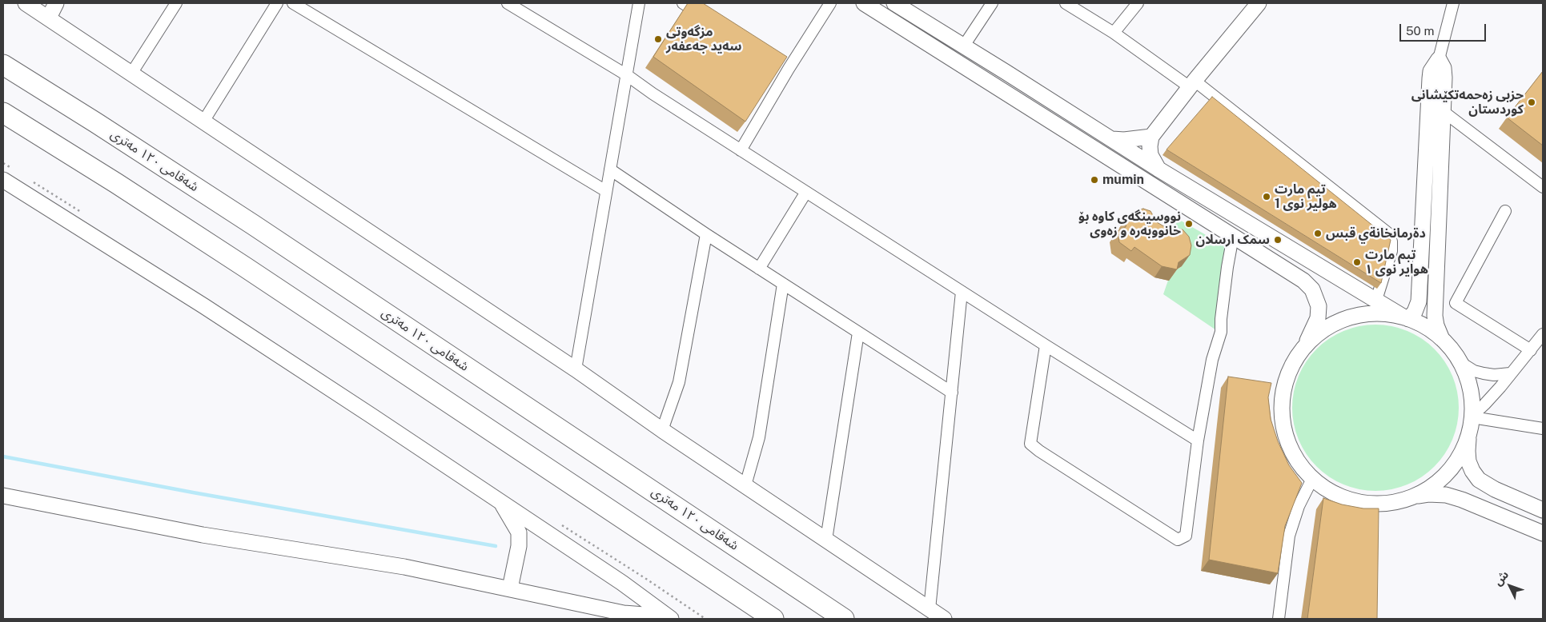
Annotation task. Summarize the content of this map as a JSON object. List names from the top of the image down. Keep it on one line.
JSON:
{"streets":{"highway":["شەقامی ١٢٠ مەتری"]},"places":["مزگەوتی سەید جەعفەر","حزبی زه‌حمه‌تكێشانی كوردستان","mumin","تيم مارت هولير نوى 1","نووسینگەی کاوە بۆ خانووبەرە و زەوی","دةرمانخانةي قبس","سمک ارسلان","تبم مارت هواير نوى ١"],"scale_bar":"50 m","north":"top left"}
